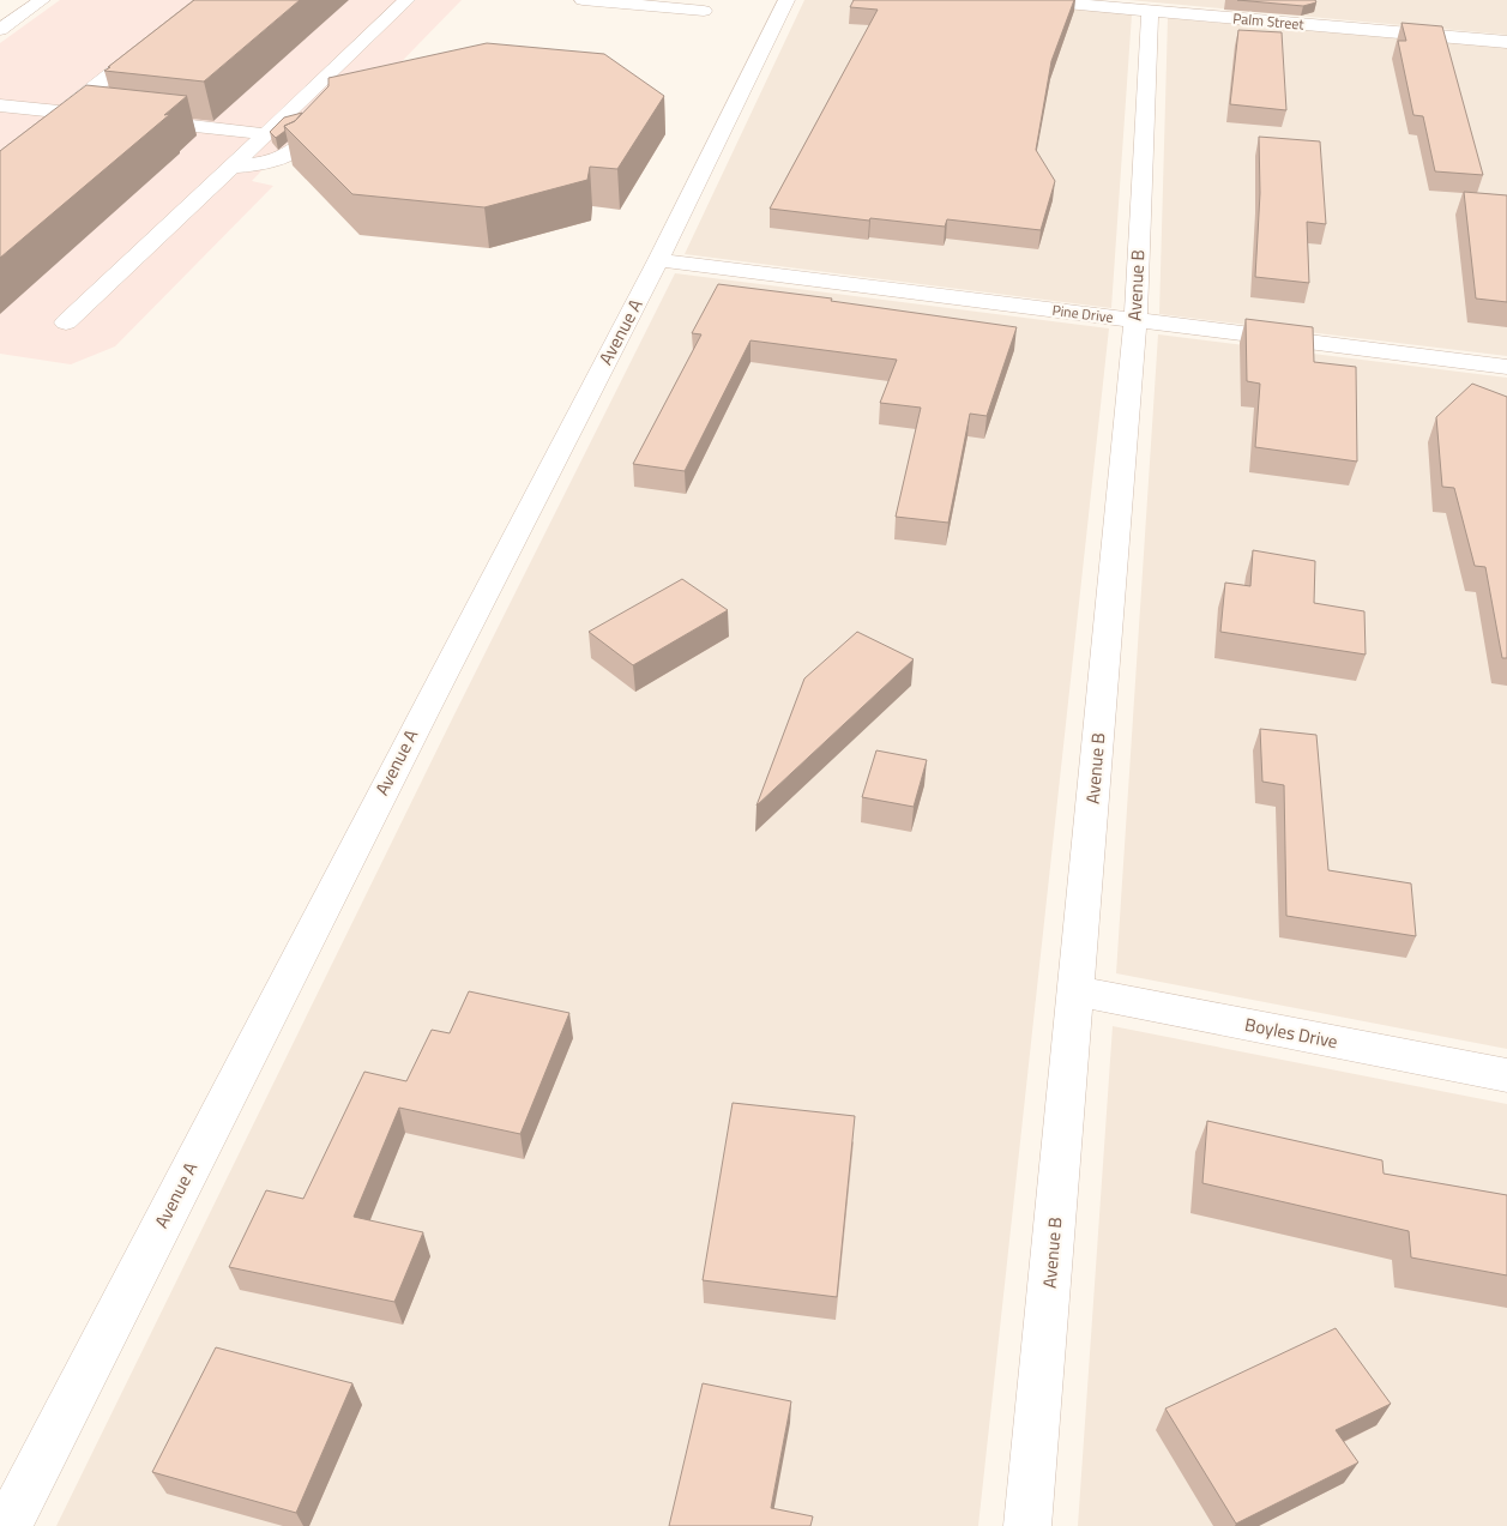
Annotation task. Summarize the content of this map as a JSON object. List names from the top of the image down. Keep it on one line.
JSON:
{"streets":{"street":["Palm Street","Avenue B","Pine Drive","Avenue A","Boyles Drive"]},"crossings":[["Palm Street","Avenue B"],["Avenue B","Pine Drive"],["Avenue B","Boyles Drive"],["Pine Drive","Avenue A"]]}
